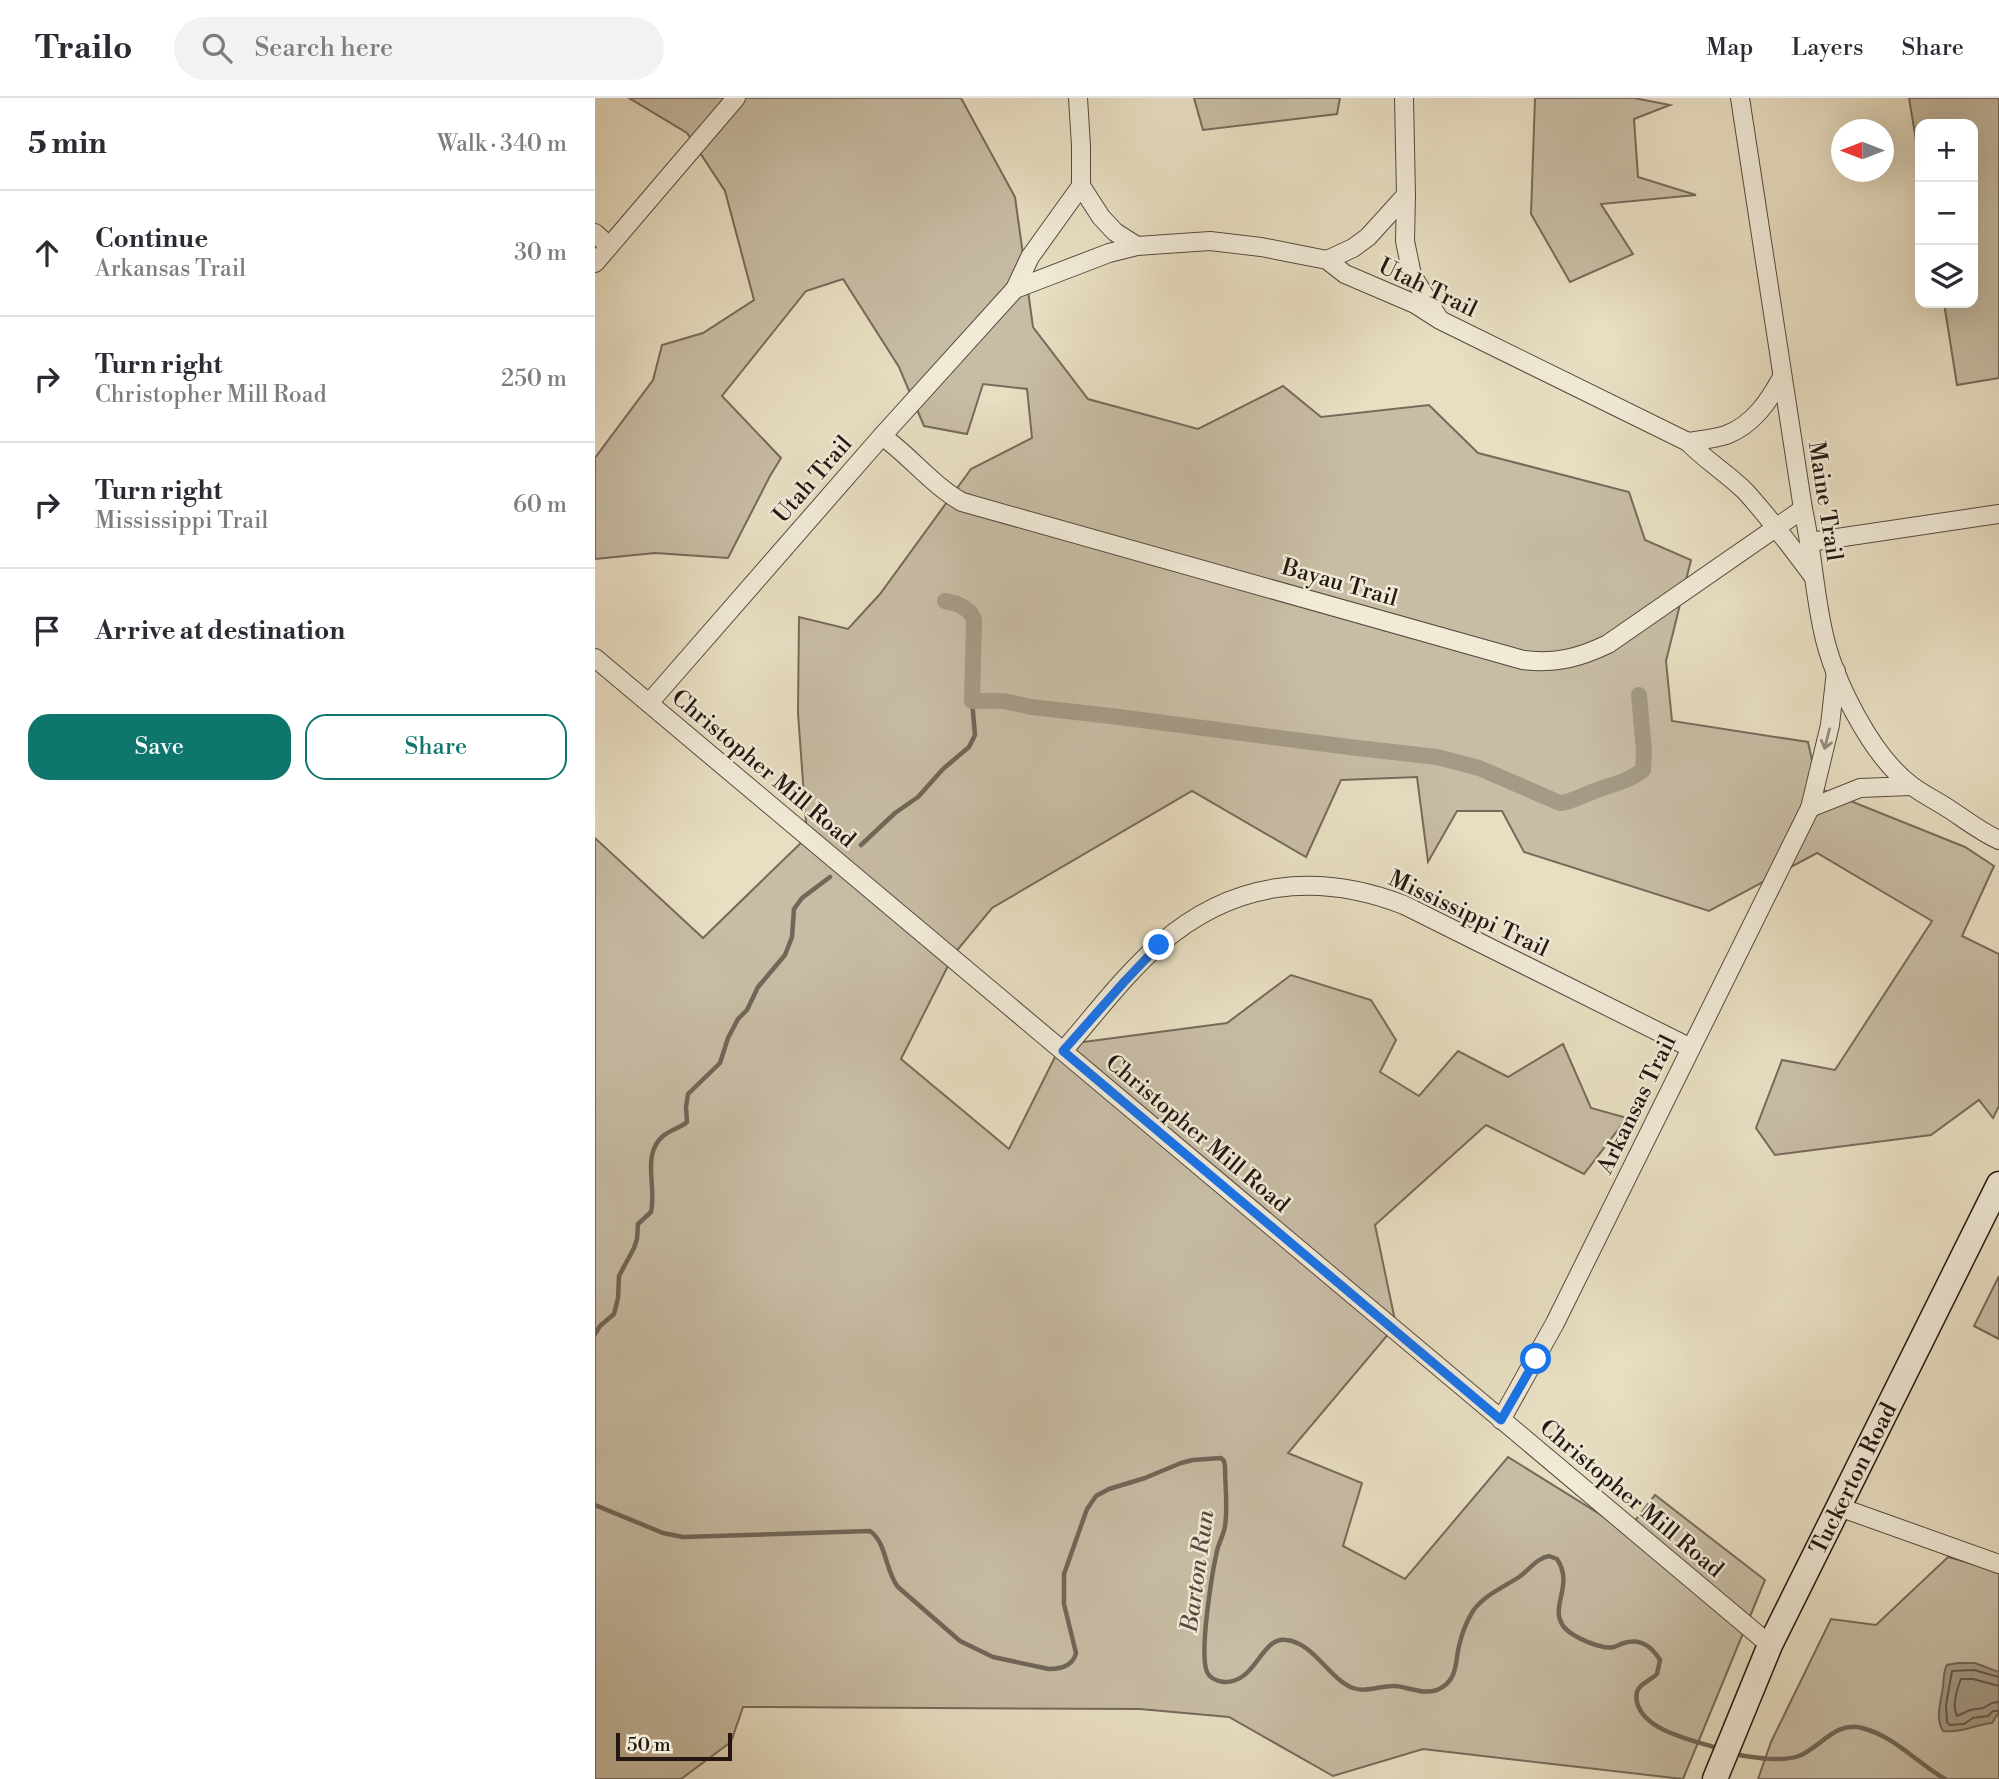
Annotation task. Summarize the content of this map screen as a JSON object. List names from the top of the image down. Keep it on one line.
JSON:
{"streets":{"main road":["Tuckerton Road"],"street":["Utah Trail","Maine Trail","Bayau Trail","Christopher Mill Road","Mississippi Trail","Arkansas Trail"]},"crossings":[["Utah Trail","Maine Trail"],["Utah Trail","Bayau Trail"],["Utah Trail","Christopher Mill Road"],["Maine Trail","Arkansas Trail"],["Christopher Mill Road","Mississippi Trail"],["Christopher Mill Road","Arkansas Trail"],["Christopher Mill Road","Tuckerton Road"],["Mississippi Trail","Arkansas Trail"]],"water":["Barton Run"],"scale_bar":"50 m","north":"left","page":{"header":"Trailo","search":"Search here","nav":["Map","Layers","Share"],"heading":["5 min","Walk · 340 m"],"map_buttons":["+","−"],"list":[["Continue","Arkansas Trail","30 m"],["Turn right","Christopher Mill Road","250 m"],["Turn right","Mississippi Trail","60 m"],"Arrive at destination"],"buttons":["Save","Share"],"scale":"50 m"}}
